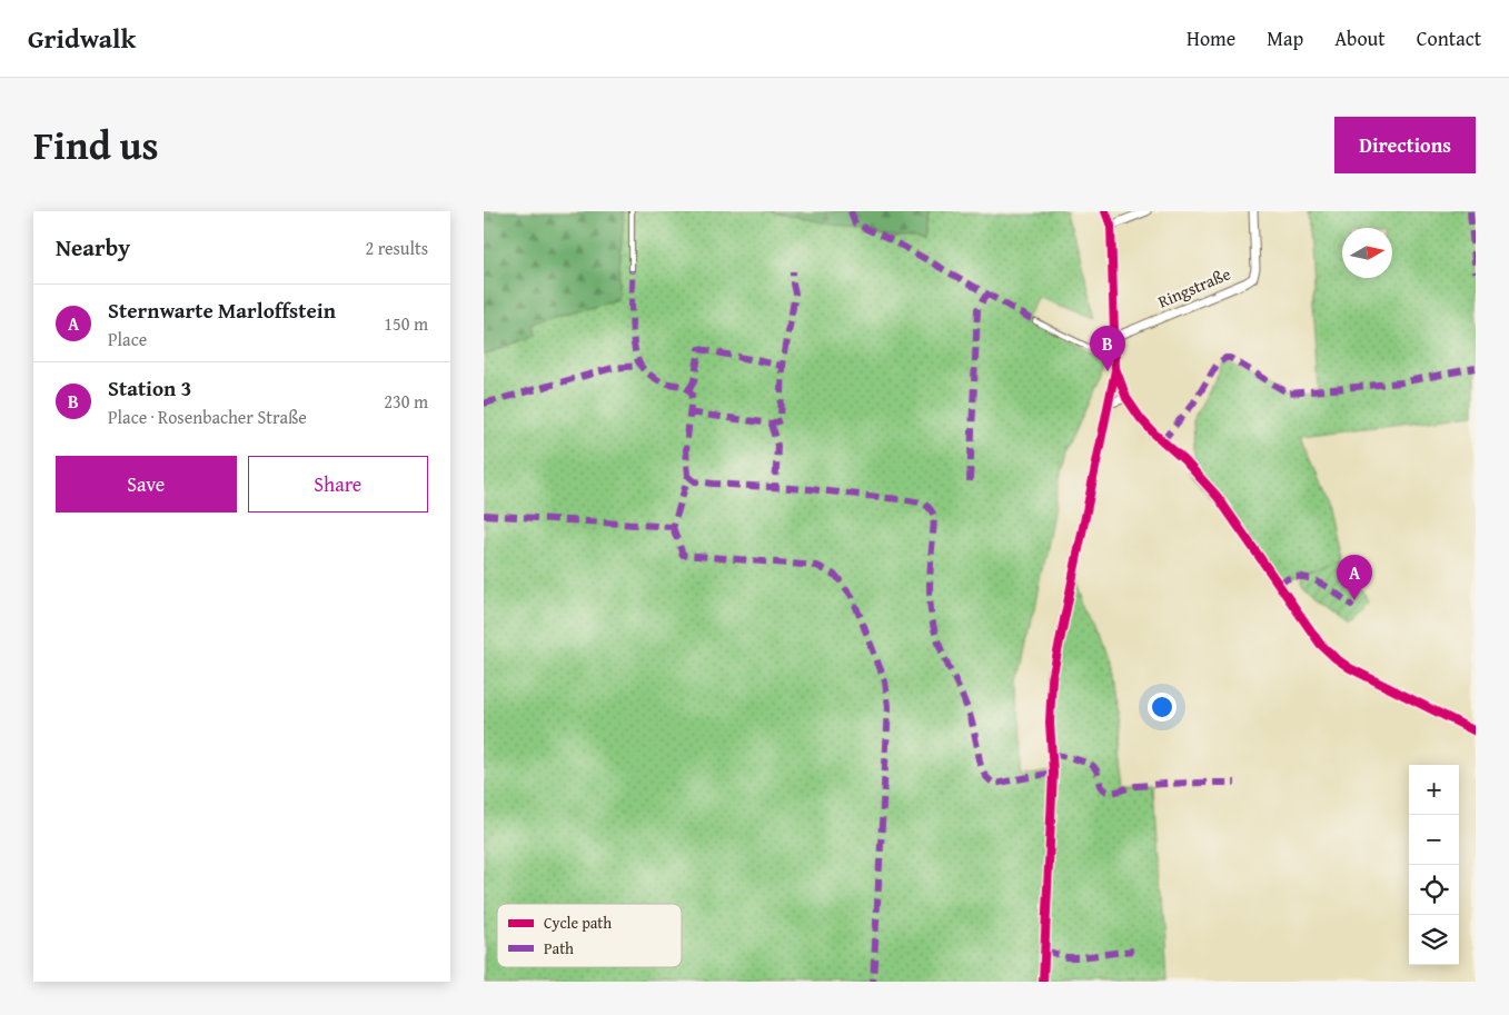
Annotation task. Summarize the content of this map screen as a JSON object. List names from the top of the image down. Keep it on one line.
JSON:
{"streets":{"street":["Ringstraße"]},"legend":["Cycle path","Path"],"north":"right","page":{"header":"Gridwalk","nav":["Home","Map","About","Contact"],"title":"Find us","buttons":["Directions",["Save","Share"]],"heading":["Nearby","2 results"],"list":[{"mark":"A","name":"Sternwarte Marloffstein","note":"Place","value":"150 m"},{"mark":"B","name":"Station 3","note":"Place · Rosenbacher Straße","value":"230 m"}],"pins":["B","A"],"map_buttons":["+","−"]}}
